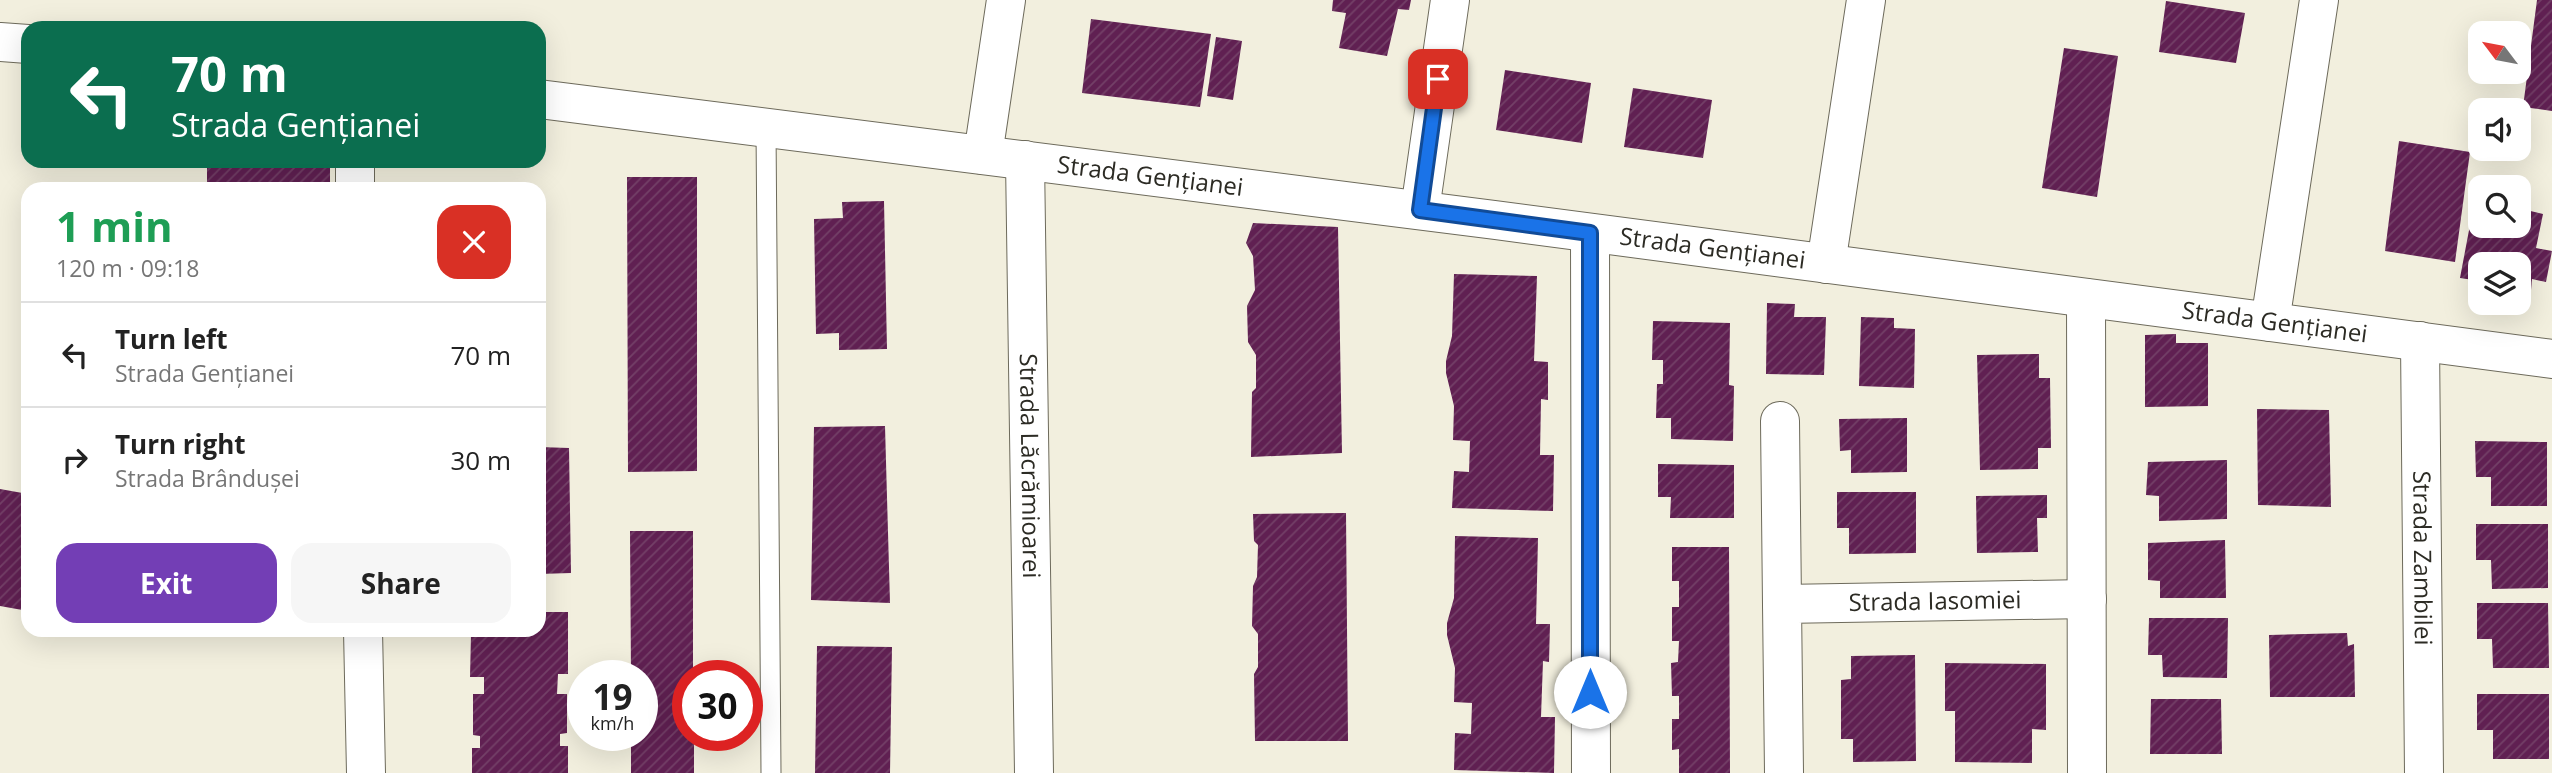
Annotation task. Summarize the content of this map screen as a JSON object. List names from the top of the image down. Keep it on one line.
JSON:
{"streets":{"street":["Strada Gențianei","Strada Lăcrămioarei","Strada Zambilei","Strada Iasomiei"]},"crossings":[["Strada Gențianei","Strada Lăcrămioarei"],["Strada Gențianei","Strada Zambilei"]],"north":"top left","page":{"turn":["70 m","Strada Gențianei"],"heading":["1 min","120 m · 09:18"],"list":[{"name":"Turn left","note":"Strada Gențianei","value":"70 m"},{"name":"Turn right","note":"Strada Brândușei","value":"30 m"}],"buttons":["Exit","Share"],"speed":"19 km/h","limit":"30"}}
